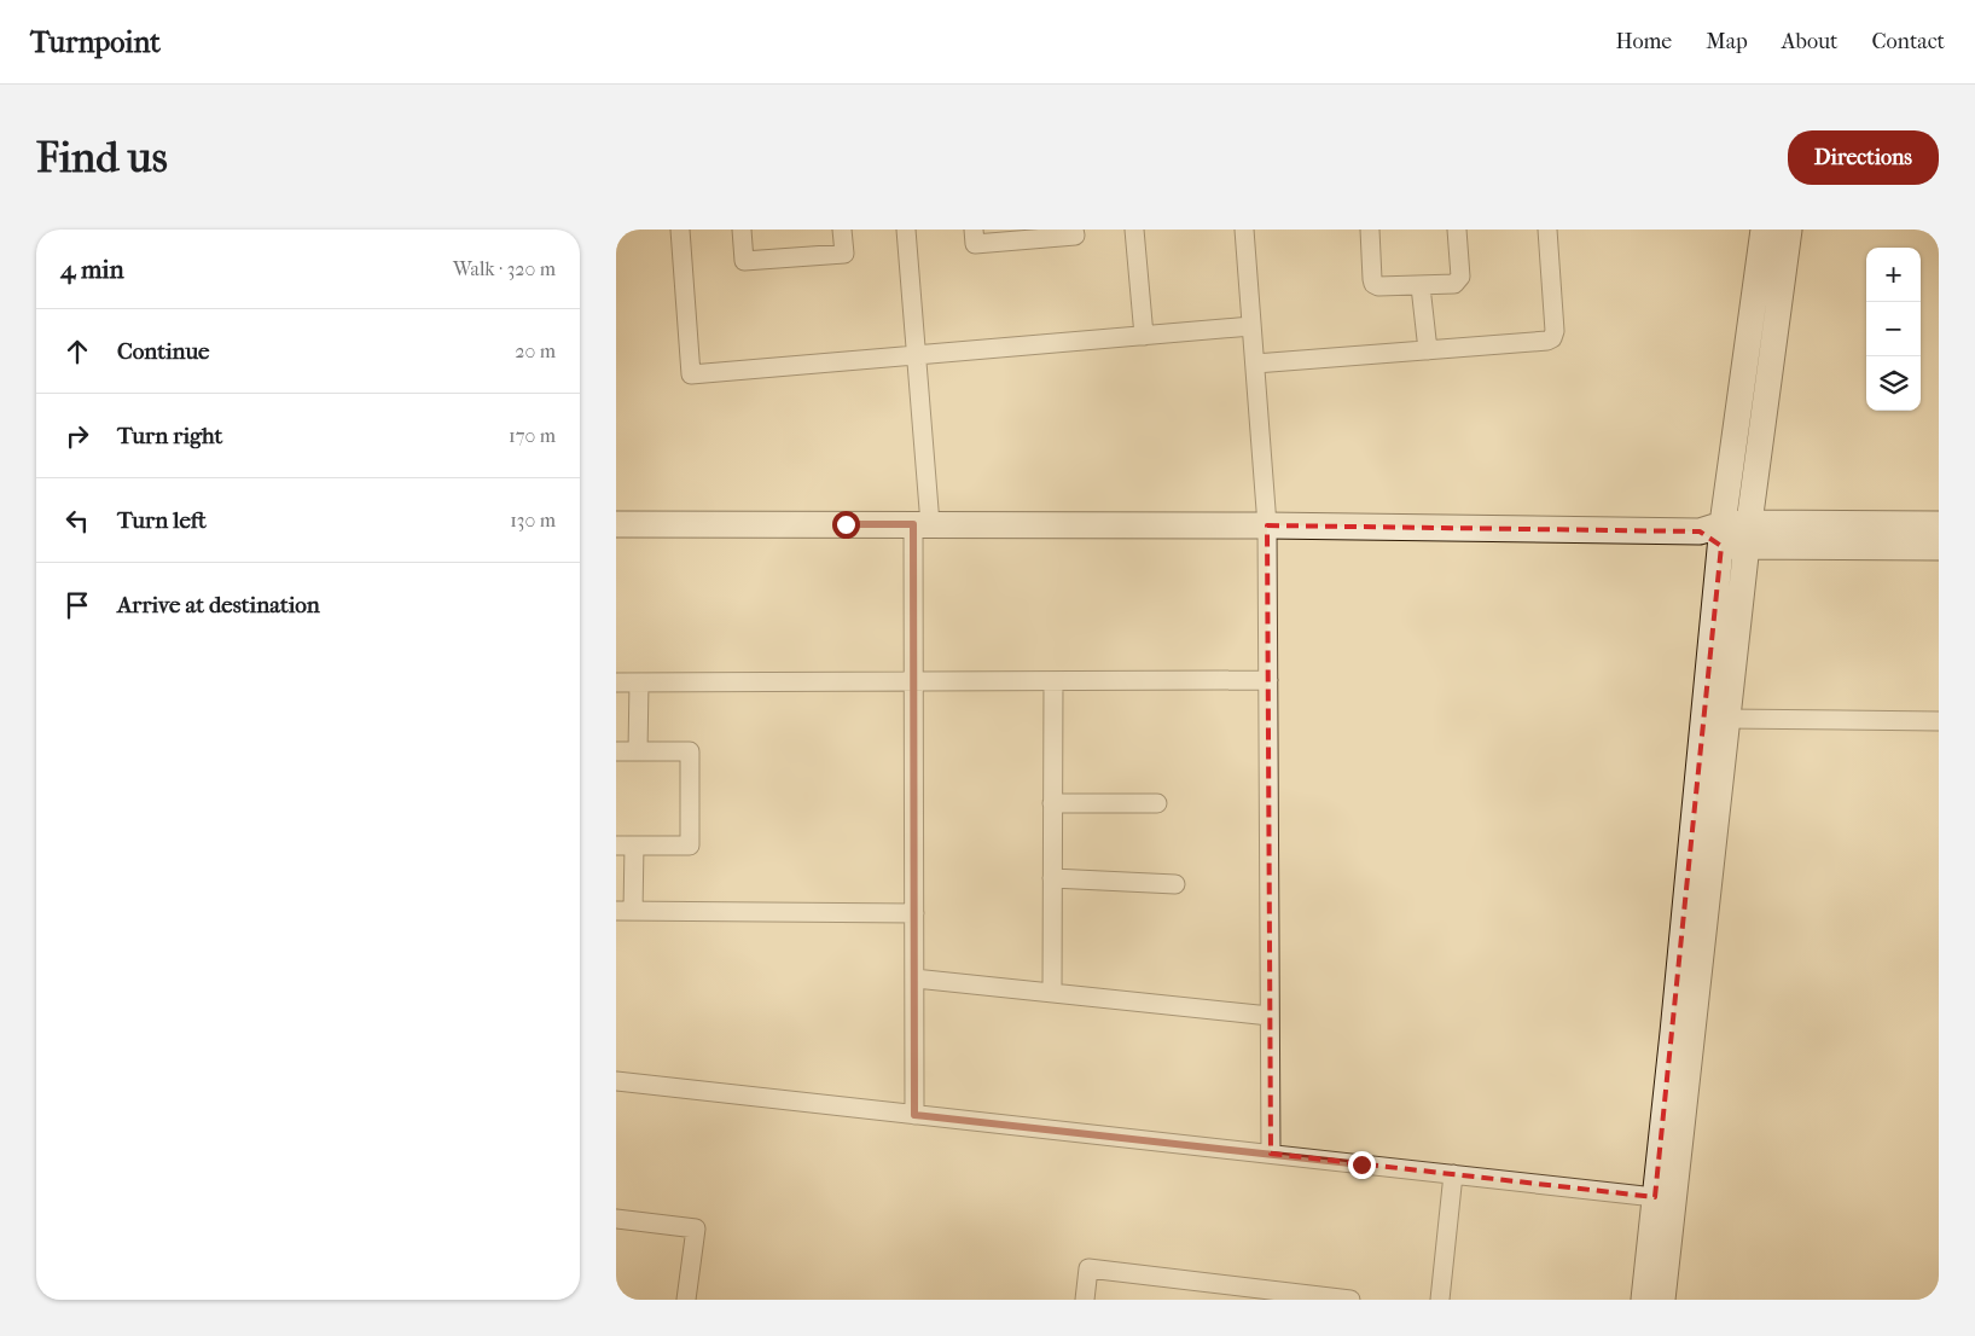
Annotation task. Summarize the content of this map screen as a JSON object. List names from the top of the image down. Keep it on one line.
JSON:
{"page":{"header":"Turnpoint","nav":["Home","Map","About","Contact"],"buttons":"Directions","title":"Find us","heading":["4 min","Walk · 320 m"],"map_buttons":["+","−"],"list":[["Continue","20 m"],["Turn right","170 m"],["Turn left","130 m"],"Arrive at destination"]}}
